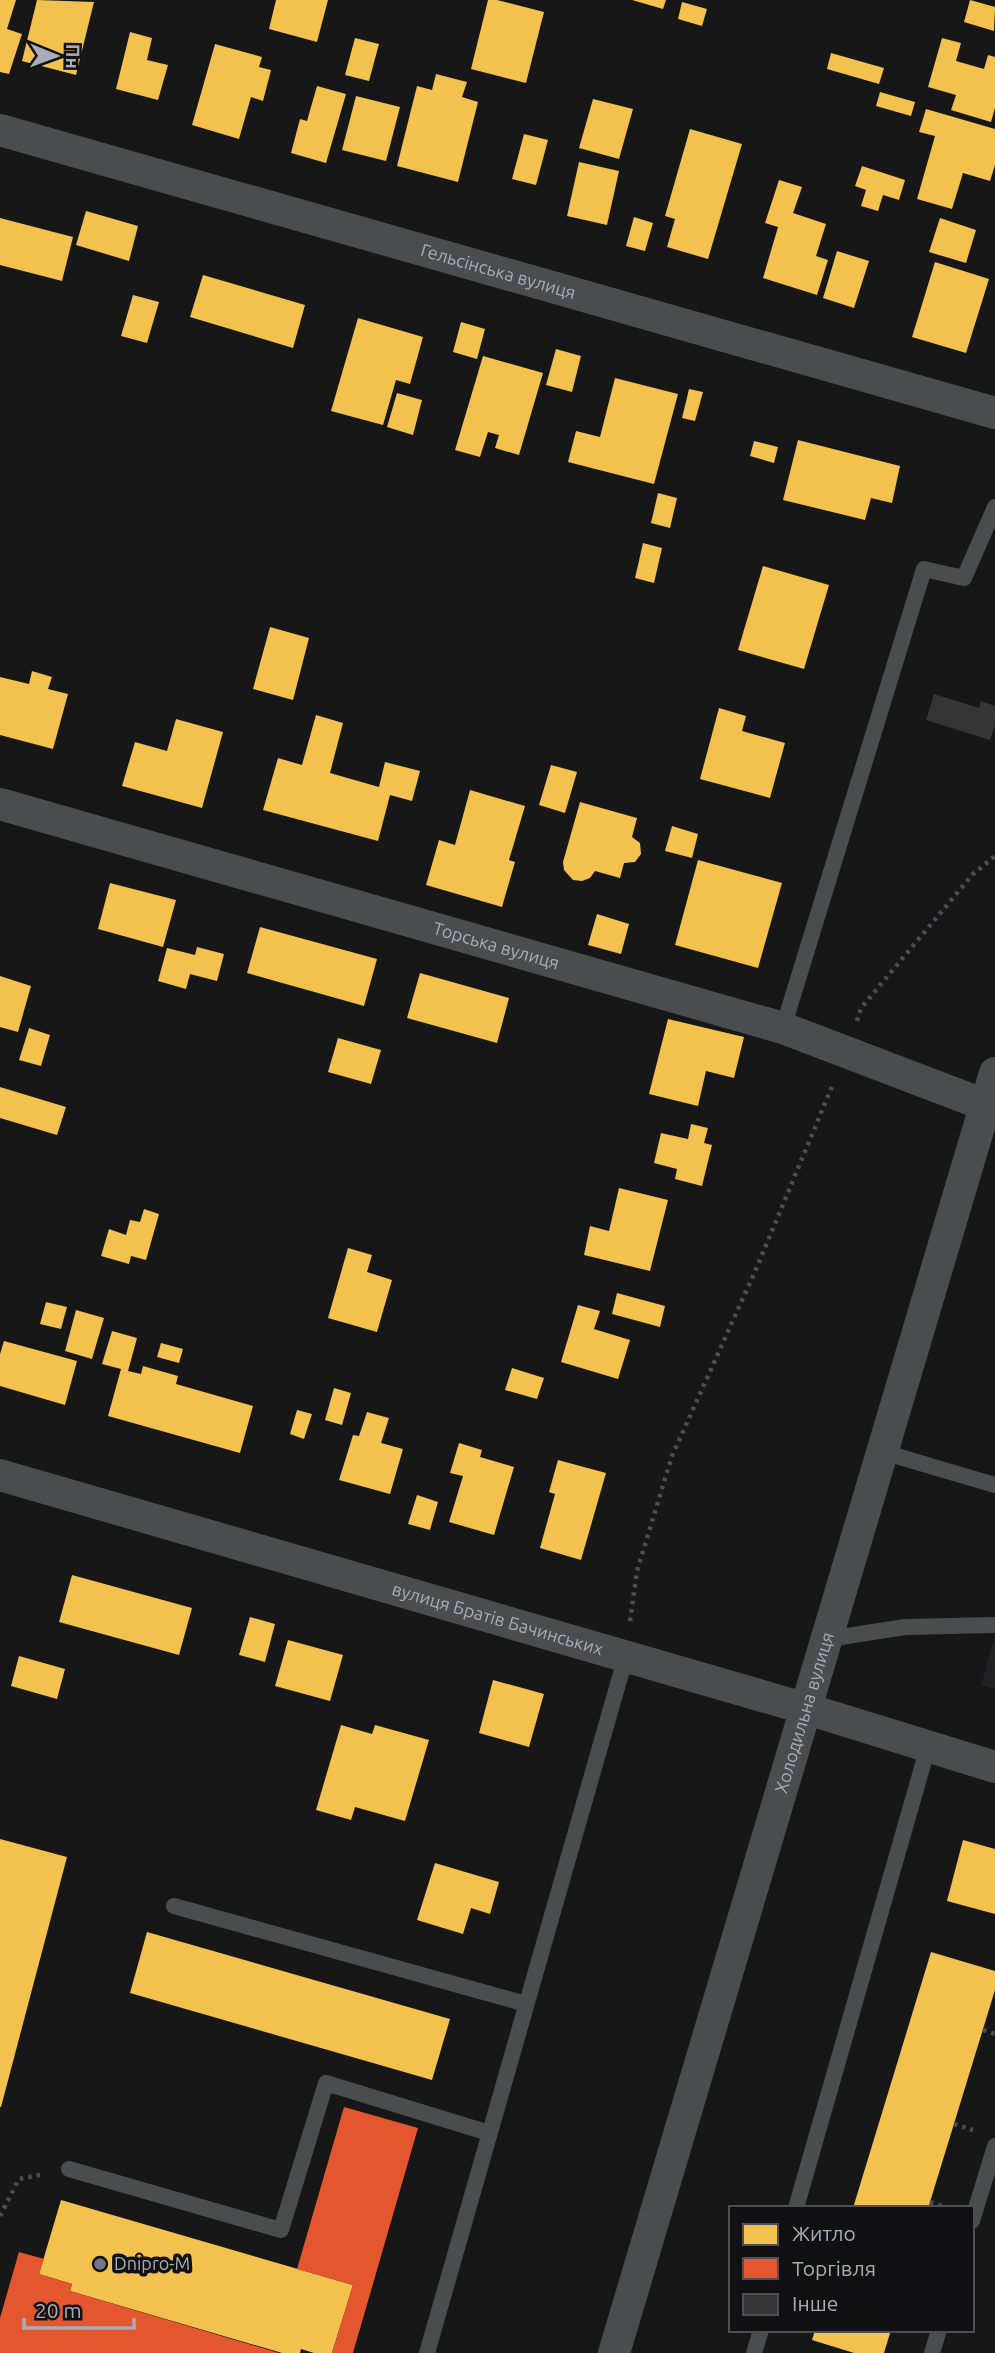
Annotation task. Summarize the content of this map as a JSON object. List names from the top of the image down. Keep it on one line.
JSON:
{"streets":{"street":["Гельсінська вулиця","Торська вулиця","вулиця Братів Бачинських","Холодильна вулиця"]},"crossings":[["Торська вулиця","Холодильна вулиця"],["вулиця Братів Бачинських","Холодильна вулиця"]],"places":["Dnipro-M"],"legend":["Житло","Торгівля","Інше"],"scale_bar":"20 m","north":"right"}
